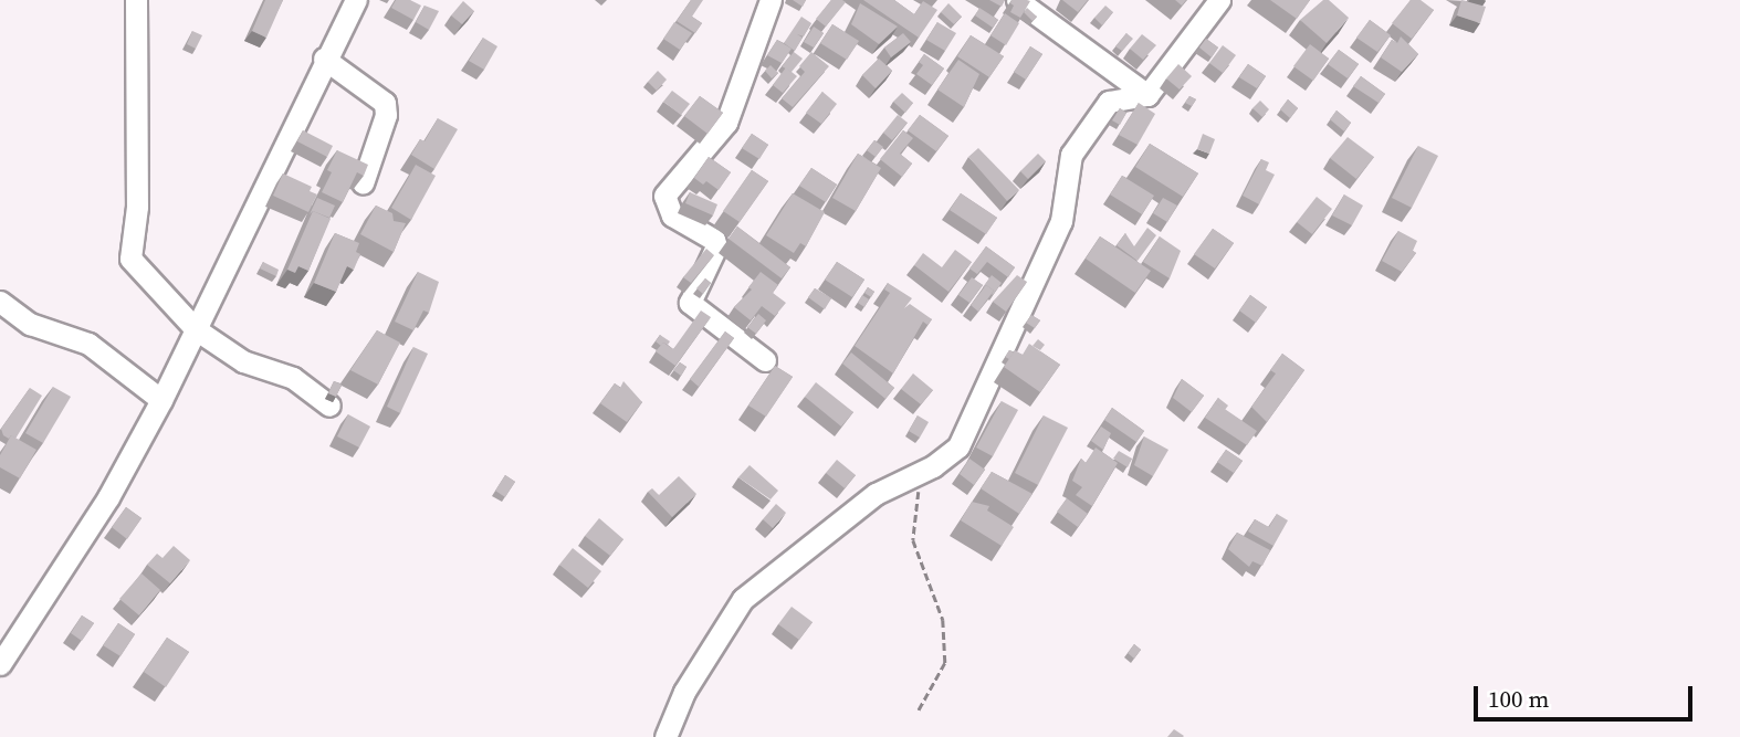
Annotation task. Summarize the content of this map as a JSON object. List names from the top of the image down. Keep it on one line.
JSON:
{"scale_bar":"100 m"}
